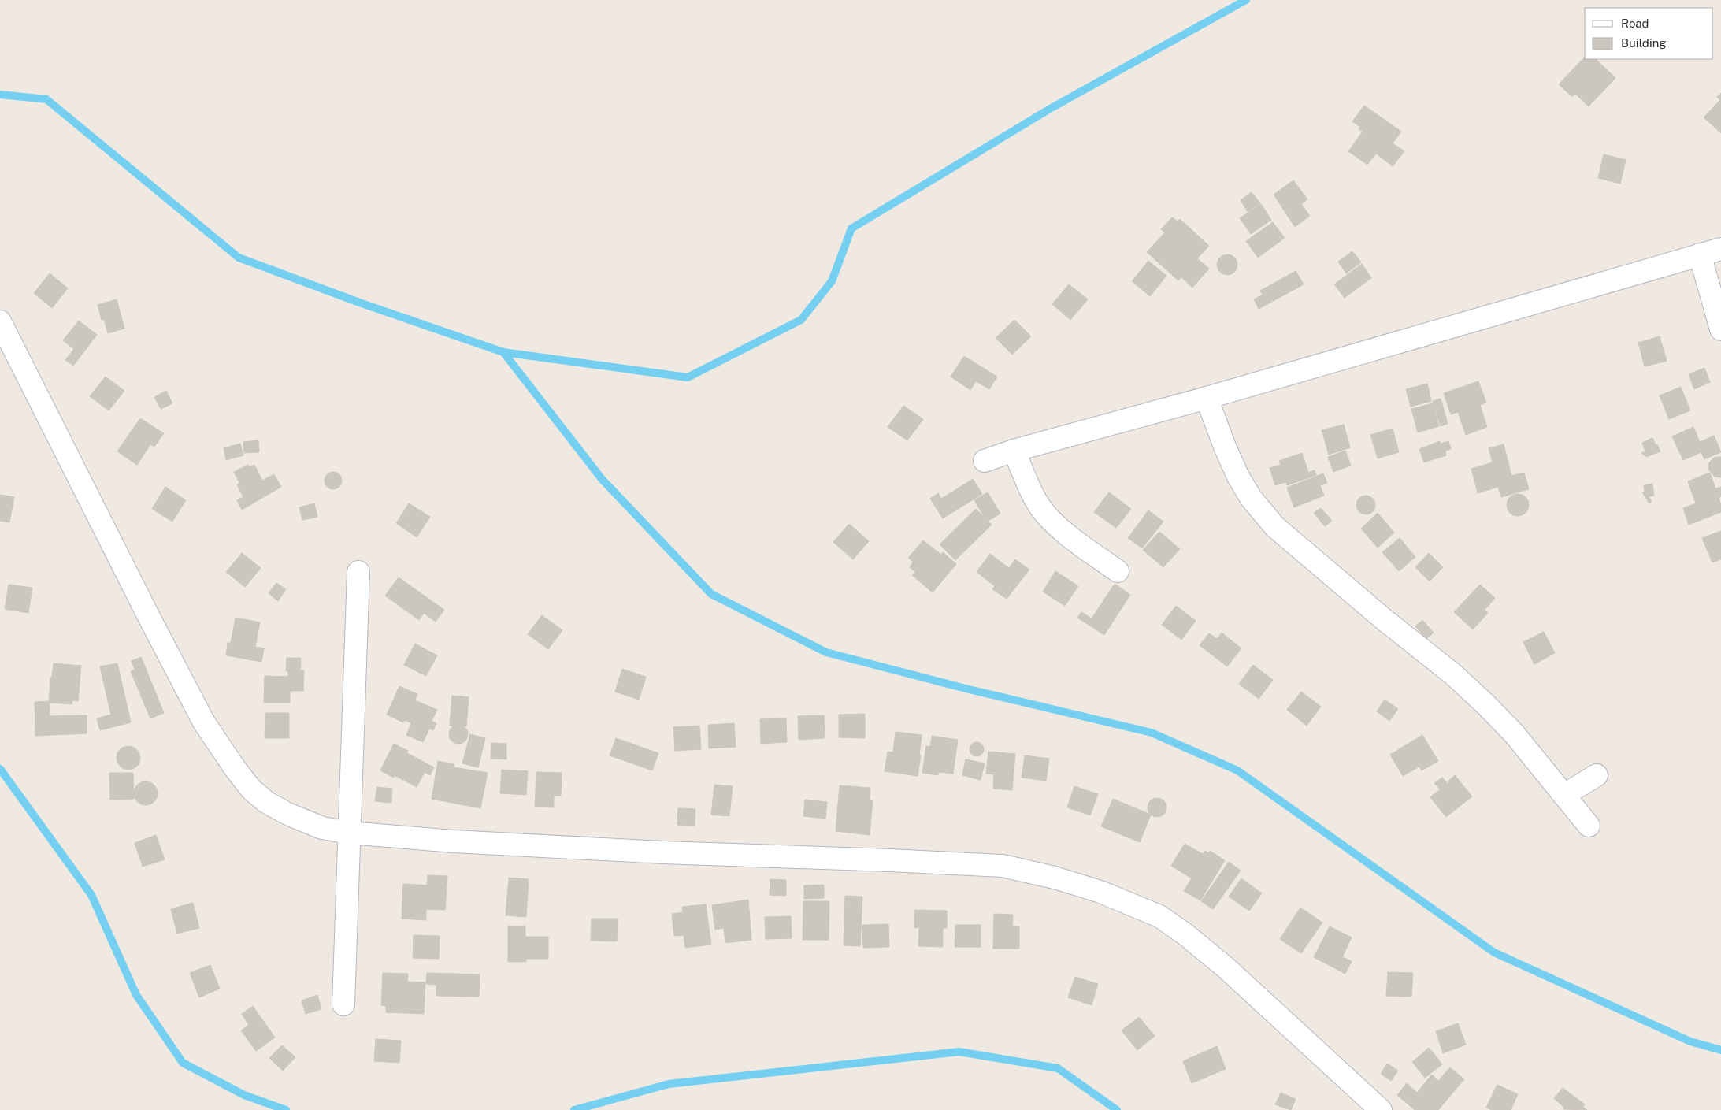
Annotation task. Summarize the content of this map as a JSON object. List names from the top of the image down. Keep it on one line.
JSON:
{"legend":["Road","Building"]}
